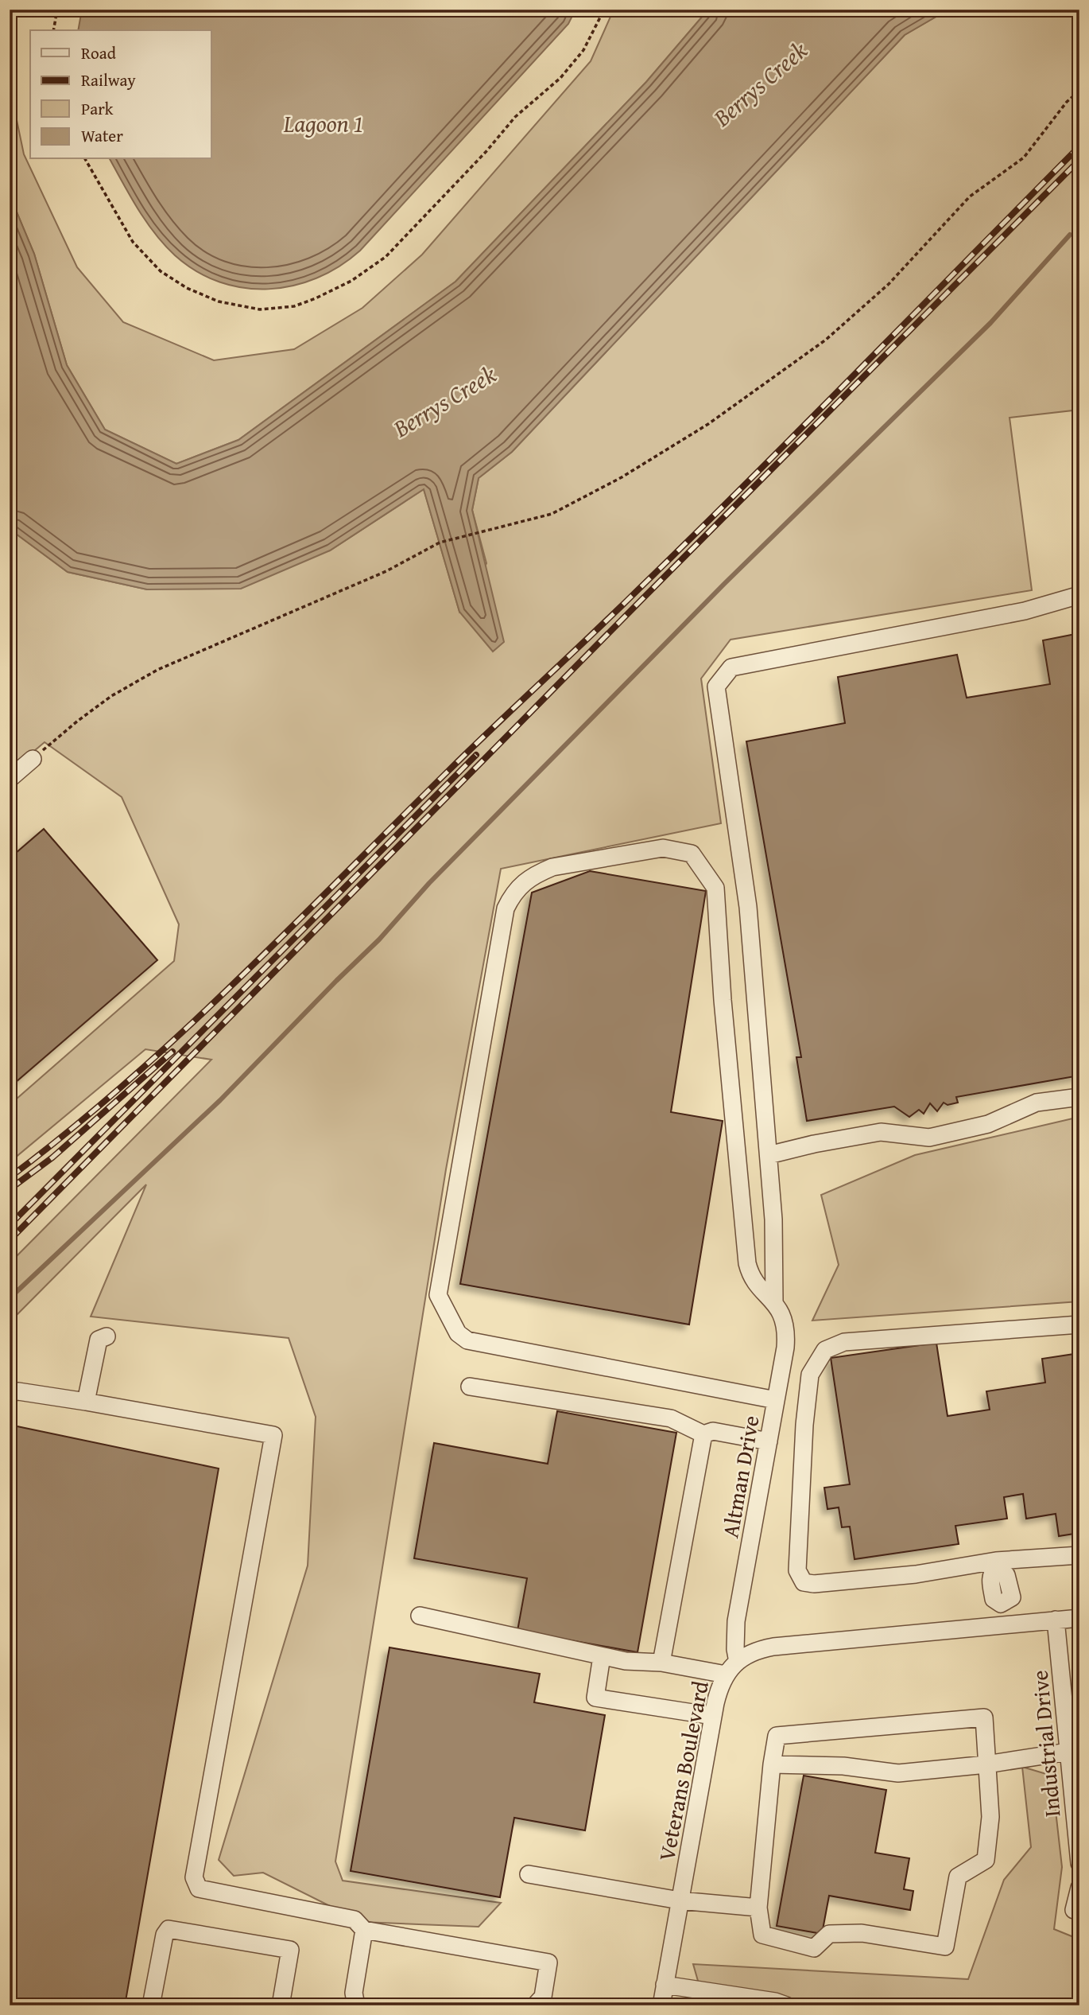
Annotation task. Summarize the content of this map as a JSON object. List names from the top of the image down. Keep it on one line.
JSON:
{"streets":{"street":["Altman Drive","Industrial Drive","Veterans Boulevard"]},"crossings":[["Altman Drive","Veterans Boulevard"],["Industrial Drive","Veterans Boulevard"]],"water":["Berrys Creek","Lagoon 1"],"legend":["Road","Railway","Park","Water"]}
